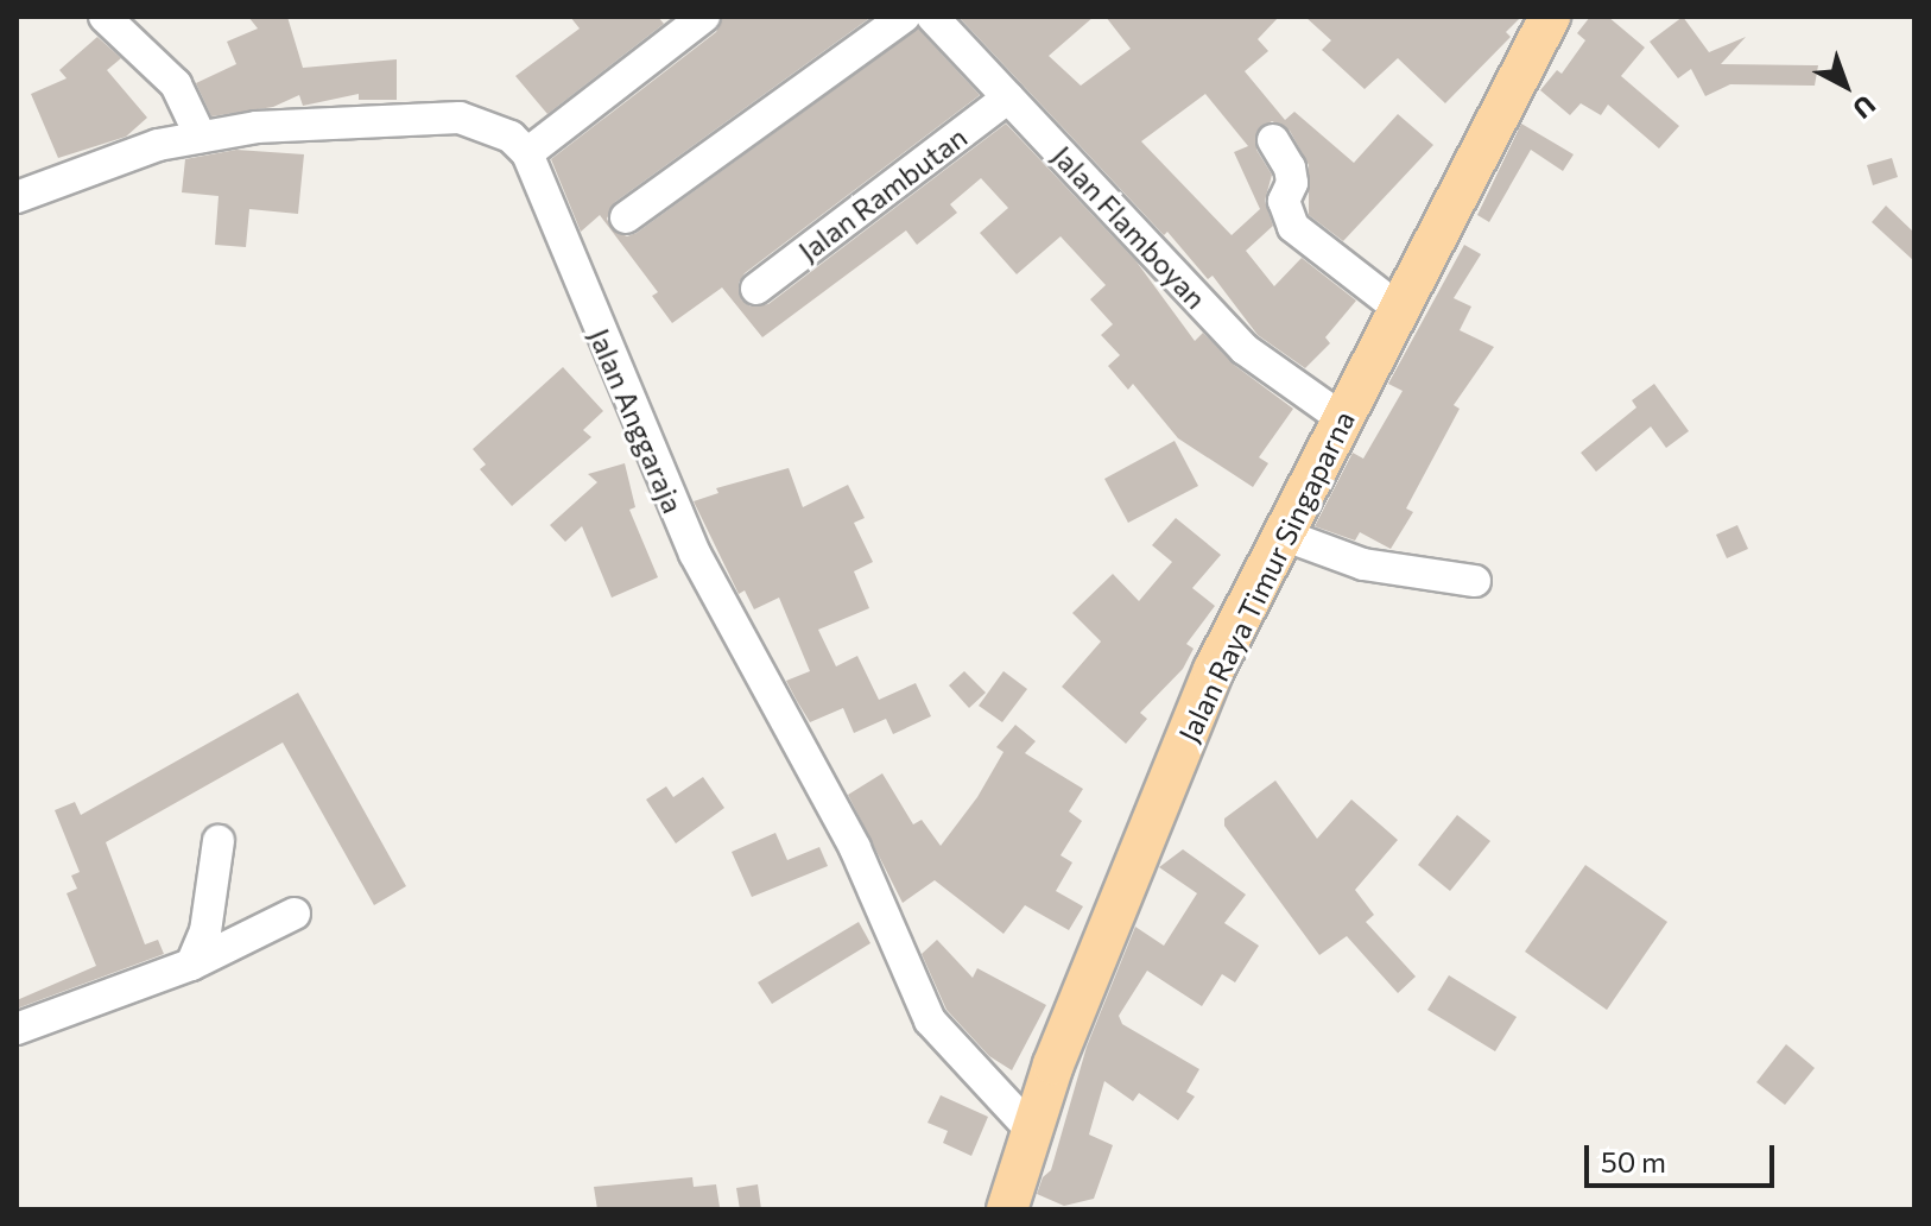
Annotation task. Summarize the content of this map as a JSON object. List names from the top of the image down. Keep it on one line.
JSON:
{"streets":{"main road":["Jalan Raya Timur Singaparna"],"street":["Jalan Rambutan","Jalan Flamboyan","Jalan Anggaraja"]},"crossings":[["Jalan Rambutan","Jalan Flamboyan"],["Jalan Flamboyan","Jalan Raya Timur Singaparna"],["Jalan Anggaraja","Jalan Raya Timur Singaparna"]],"scale_bar":"50 m","north":"bottom right"}
